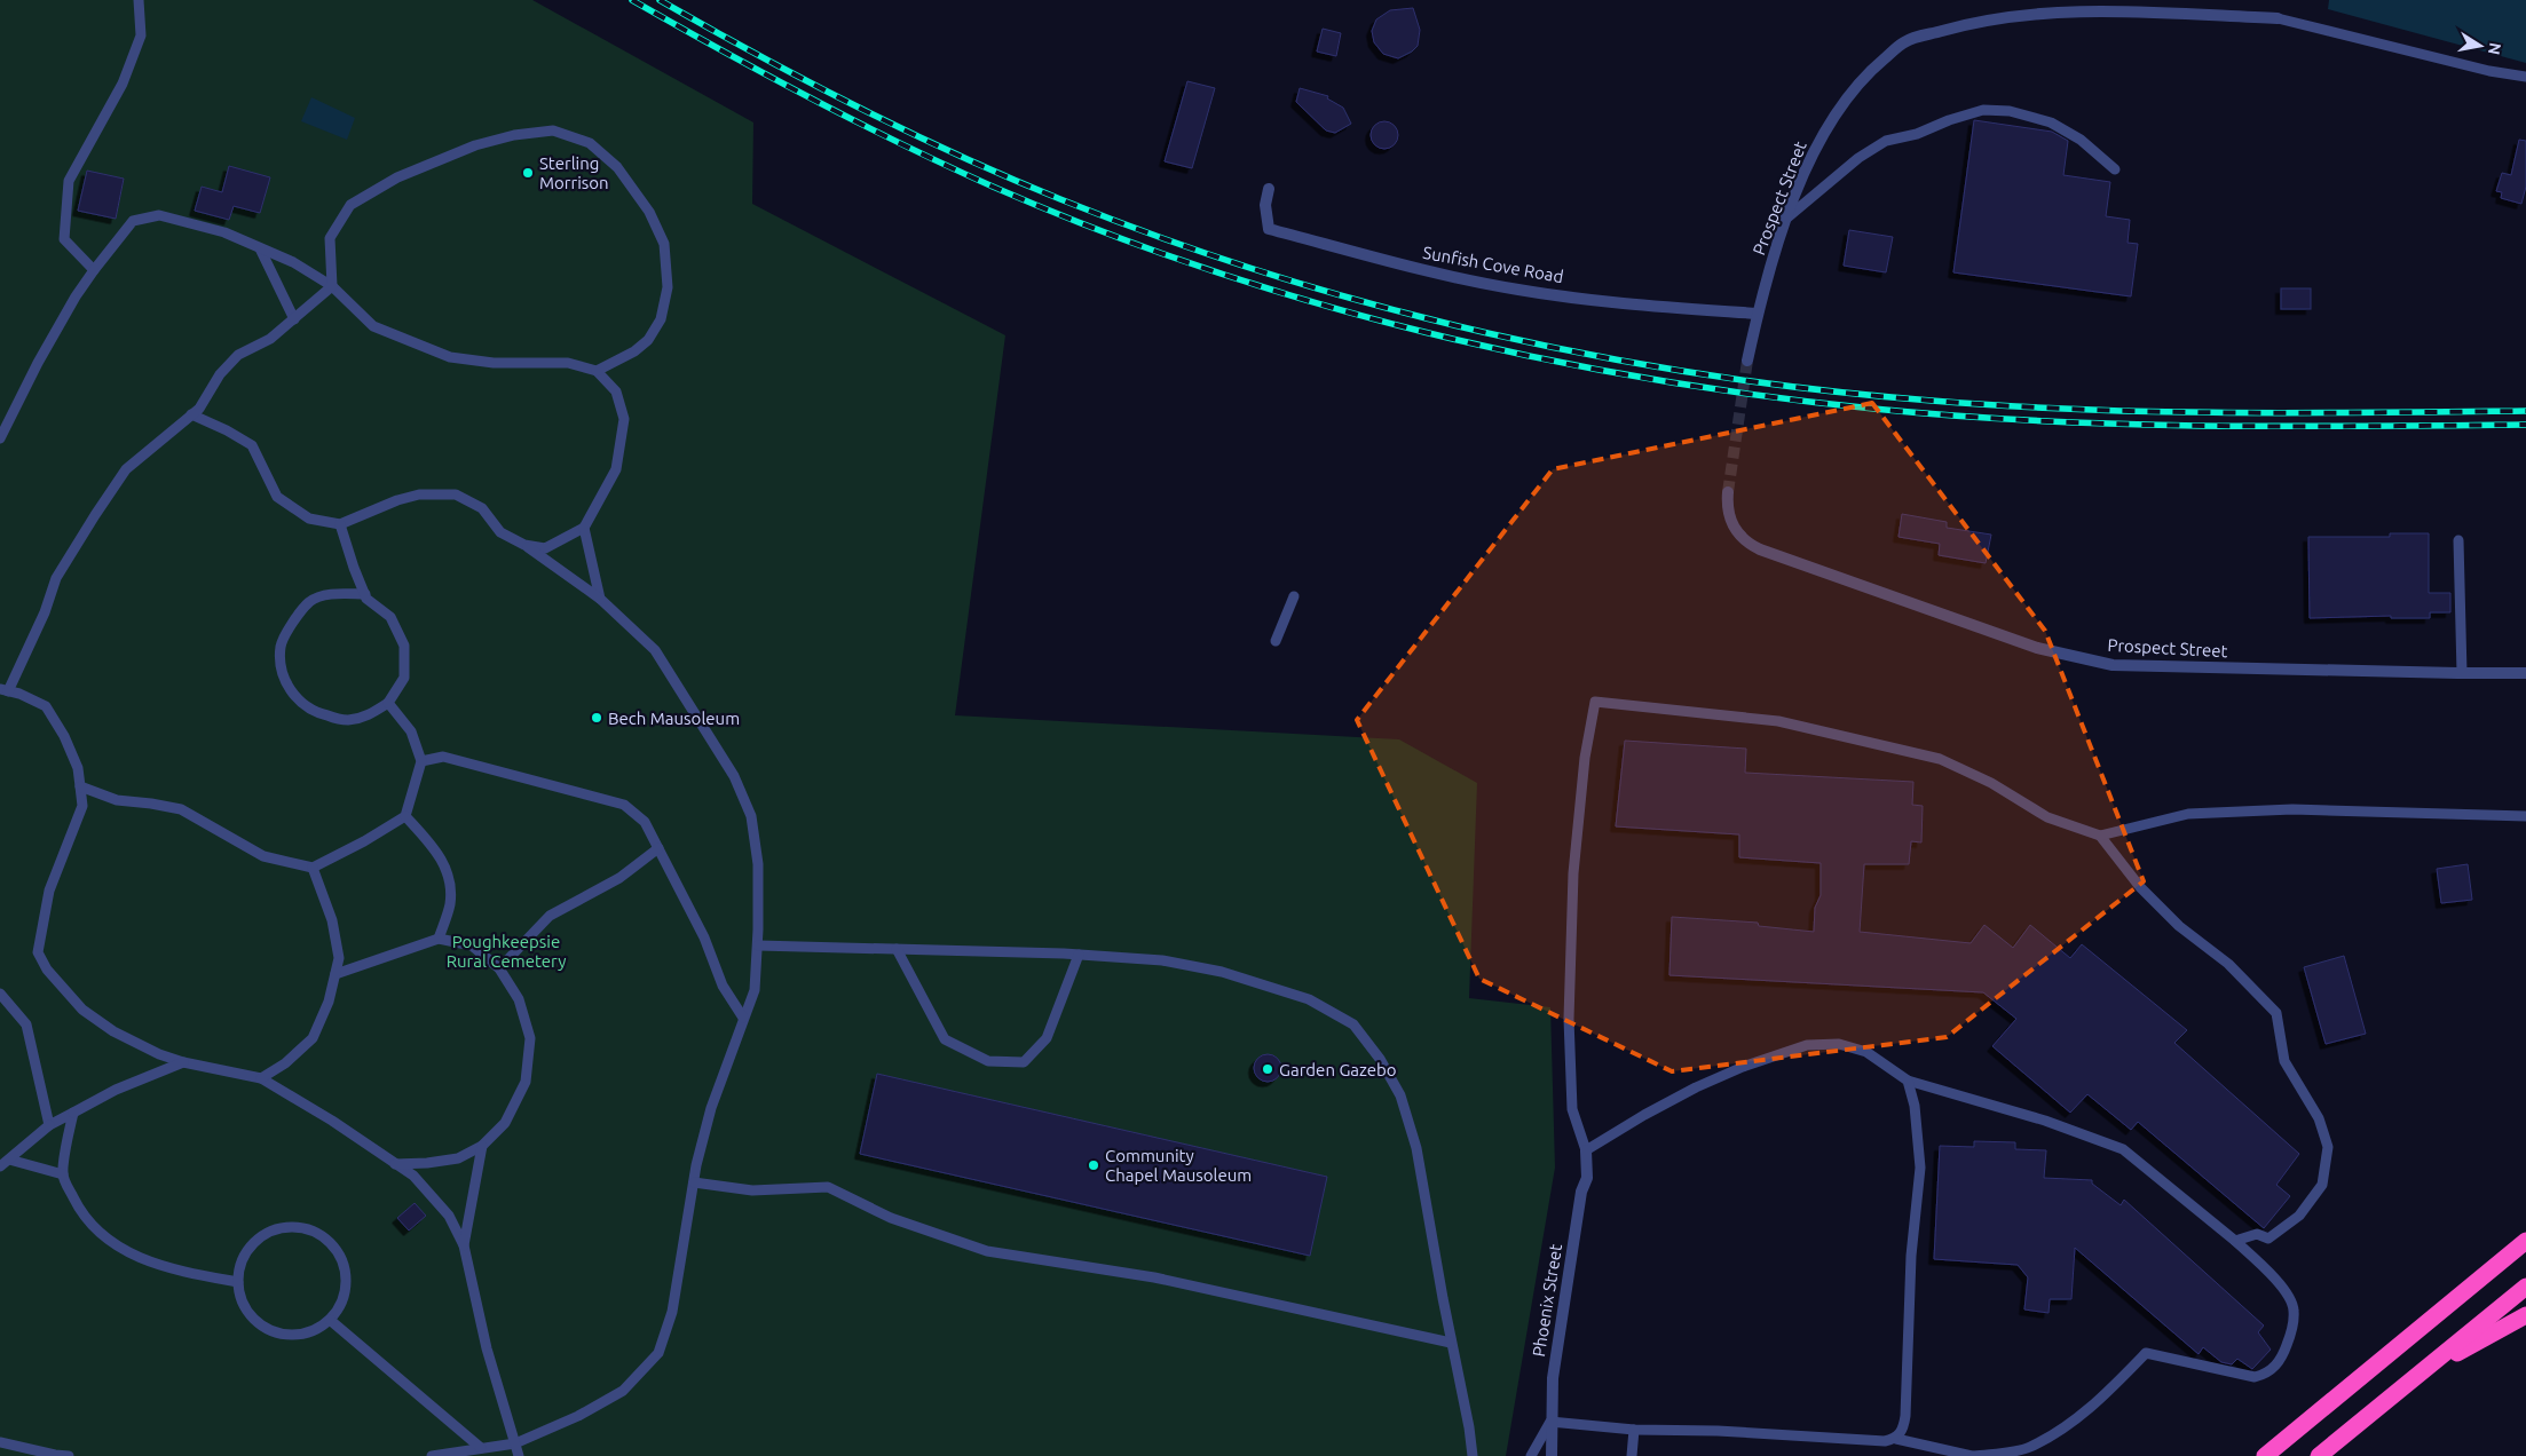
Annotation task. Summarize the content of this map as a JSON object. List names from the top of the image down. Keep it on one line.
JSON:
{"streets":{"street":["Prospect Street","Sunfish Cove Road","Phoenix Street"]},"crossings":[["Prospect Street","Sunfish Cove Road"]],"parks":["Poughkeepsie Rural Cemetery"],"places":["Sterling Morrison","Bech Mausoleum","Garden Gazebo","Community Chapel Mausoleum"],"north":"right"}
